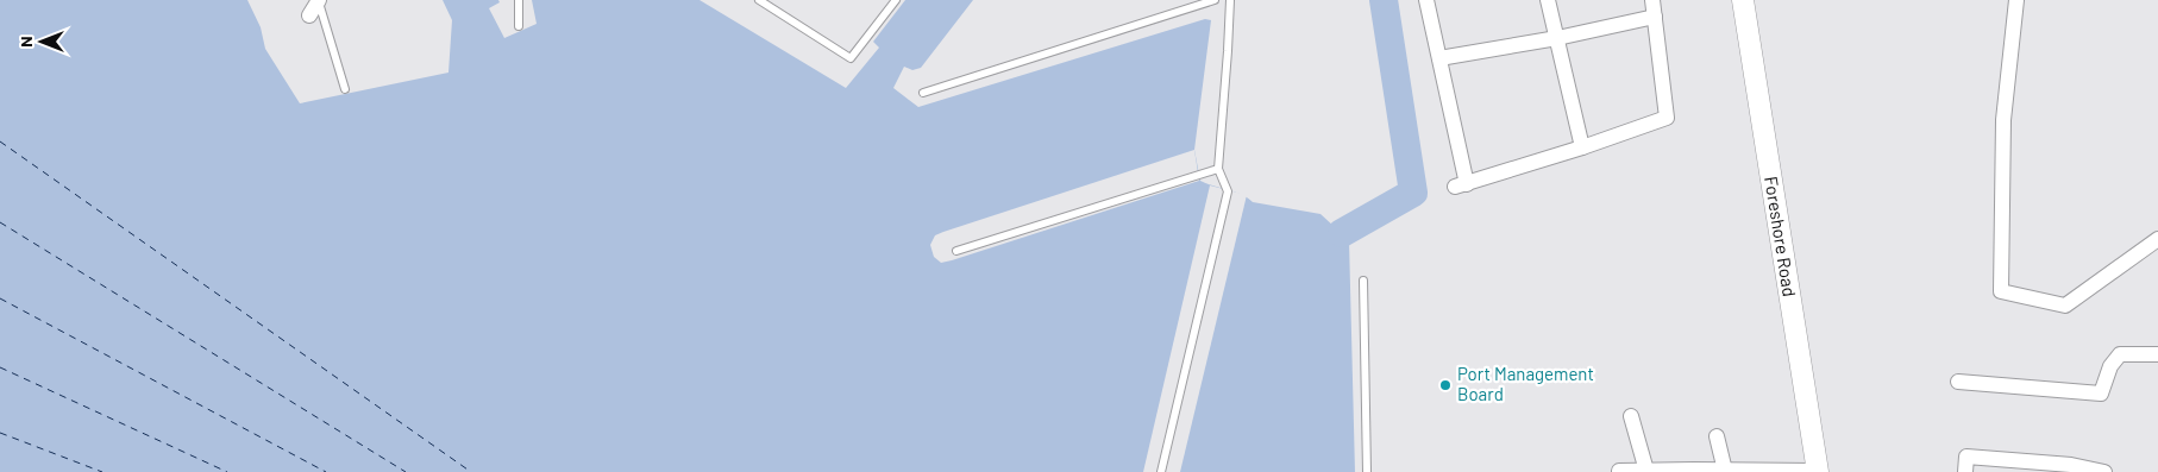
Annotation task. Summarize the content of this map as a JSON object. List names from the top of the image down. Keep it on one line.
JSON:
{"streets":{"main road":["Foreshore Road"]},"places":["Port Management Board"],"north":"left"}
